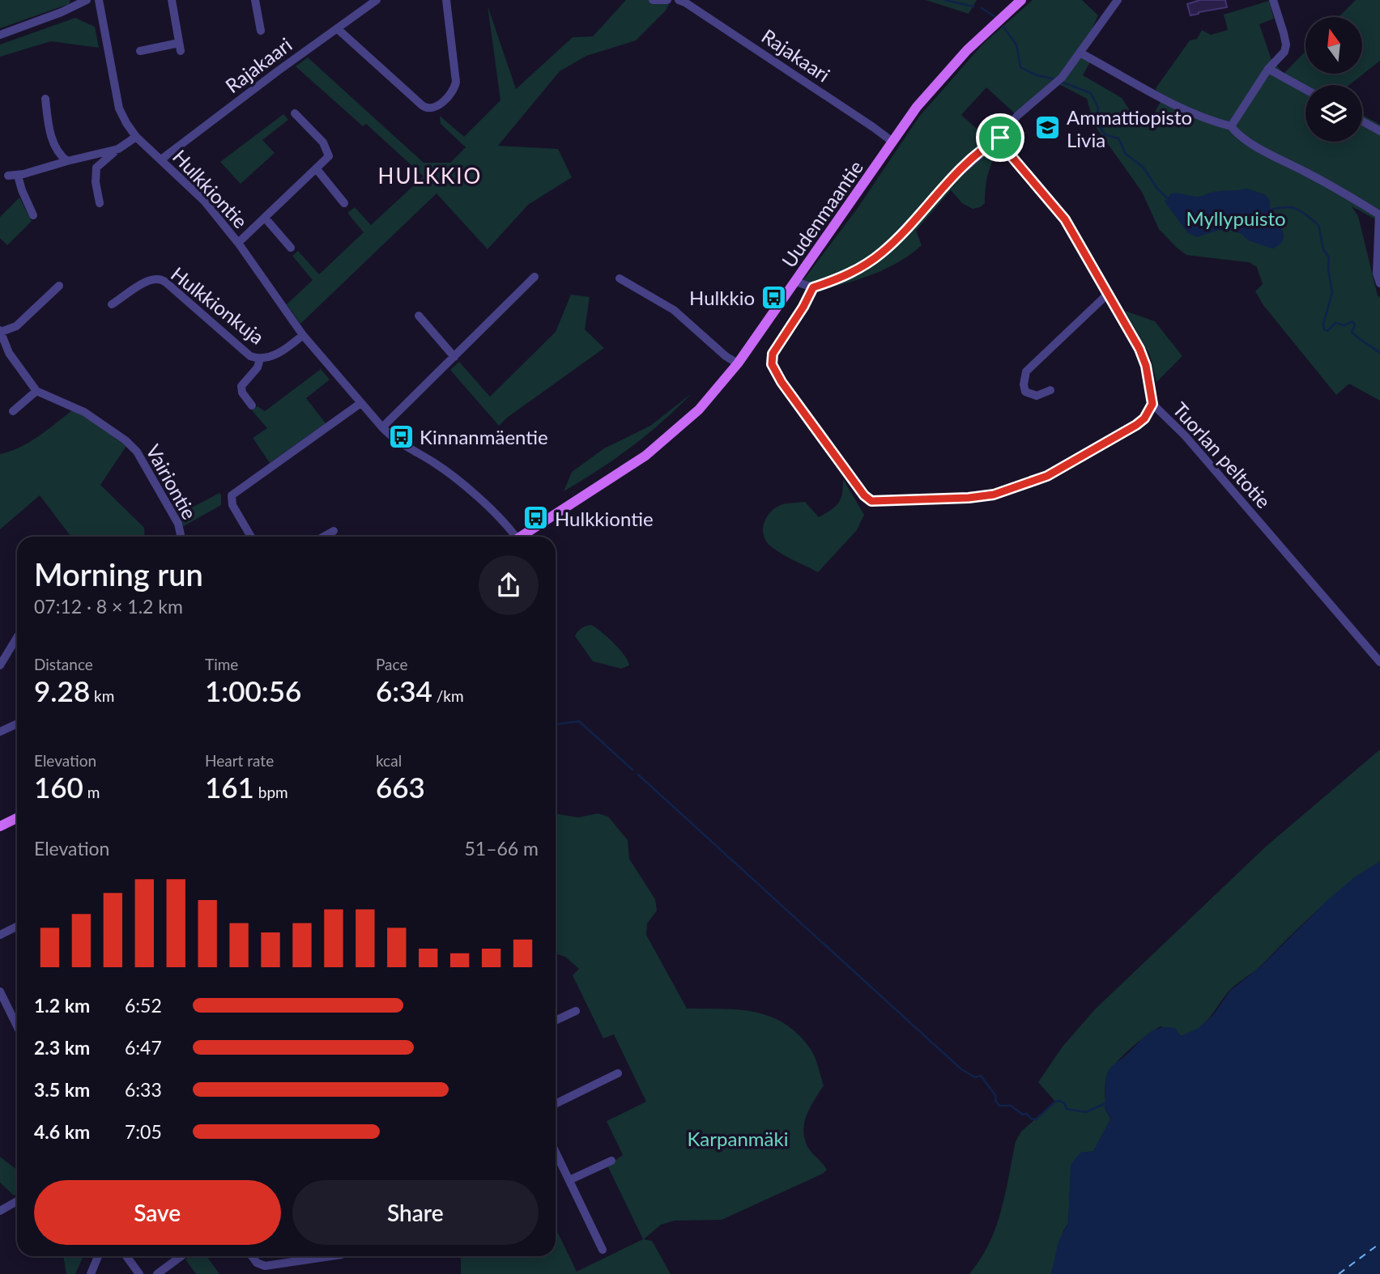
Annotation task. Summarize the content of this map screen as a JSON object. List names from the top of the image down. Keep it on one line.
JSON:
{"streets":{"main road":["Uudenmaantie"],"street":["Rajakaari","Hulkkiontie","Hulkkionkuja","Tuorlan peltotie","Vairiontie"]},"crossings":[["Rajakaari","Hulkkiontie"],["Rajakaari","Uudenmaantie"],["Hulkkiontie","Hulkkionkuja"]],"districts":["HULKKIO"],"parks":["Myllypuisto","Karpanmäki"],"places":{"school or university":["Ammattiopisto Livia"],"bus stop":["Hulkkio","Kinnanmäentie","Hulkkiontie"]},"north":"top","page":{"heading":["Morning run","07:12 · 8 × 1.2 km"],"stats":[["Distance","9.28 km"],["Time","1:00:56"],["Pace","6:34 /km"],["Elevation","160 m"],["Heart rate","161 bpm"],["kcal","663"]],"chart":["Elevation","51–66 m"],"list":[{"name":"1.2 km","note":"6:52"},{"name":"2.3 km","note":"6:47"},{"name":"3.5 km","note":"6:33"},{"name":"4.6 km","note":"7:05"}],"buttons":["Save","Share"]}}
